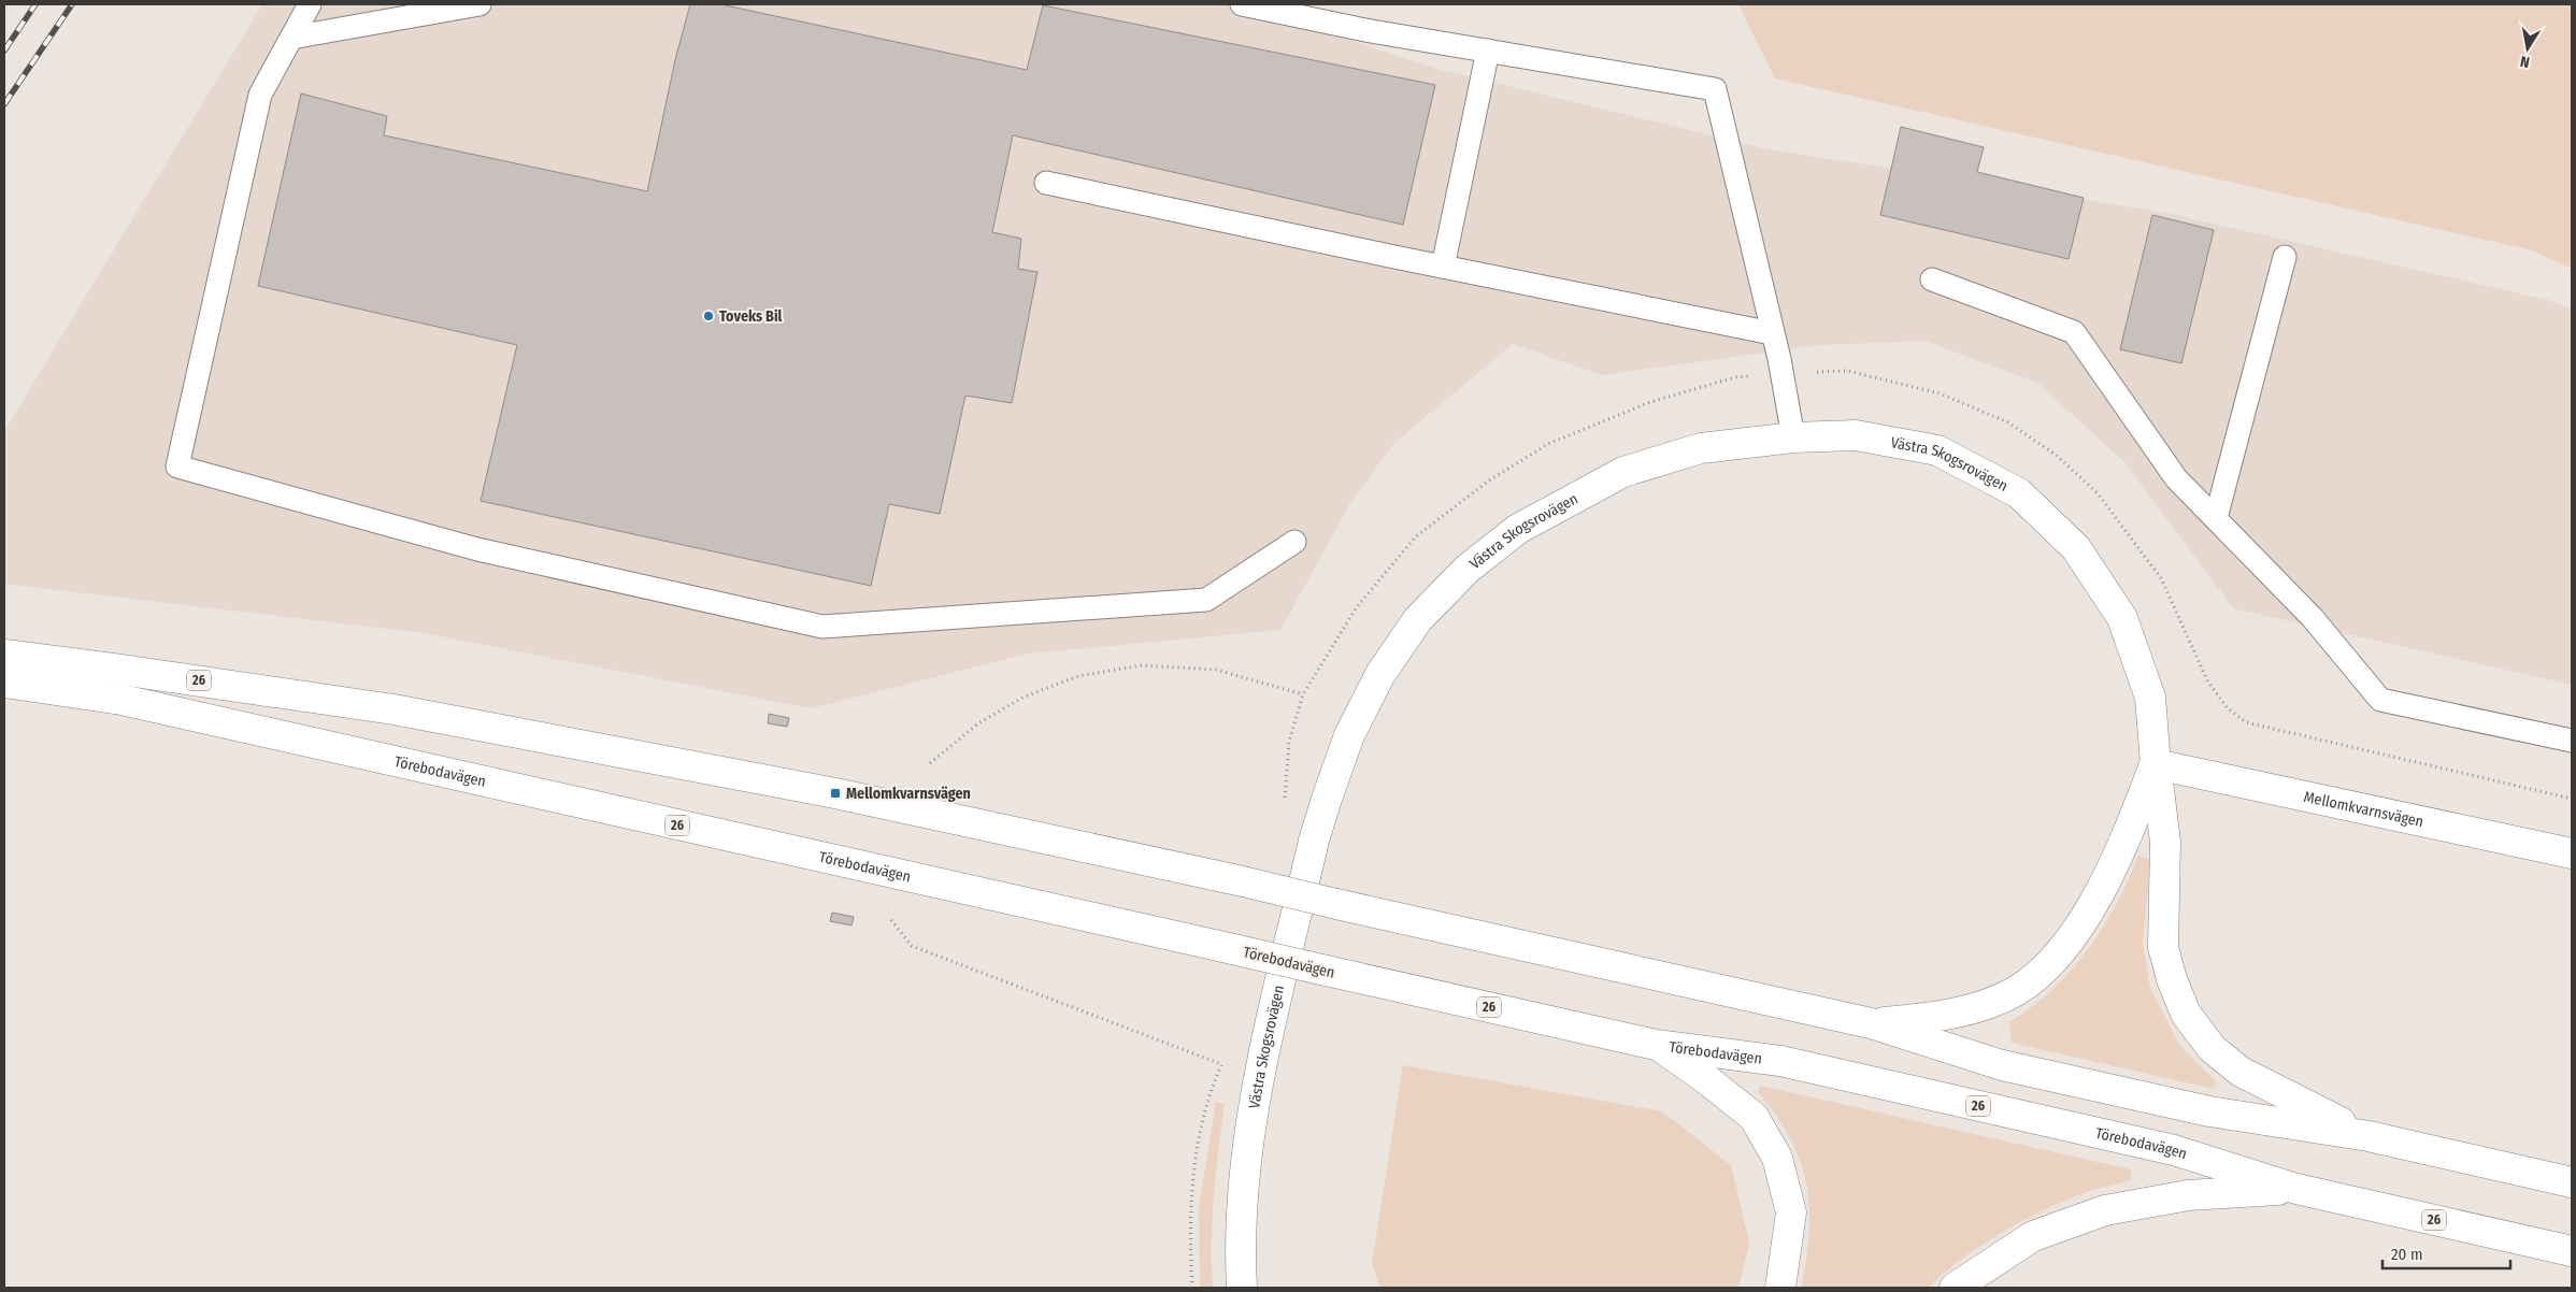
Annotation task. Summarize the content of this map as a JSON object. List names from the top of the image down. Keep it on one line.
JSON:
{"streets":{"main road":["Västra Skogsrovägen","26","Törebodavägen","Mellomkvarnsvägen"]},"crossings":[["Västra Skogsrovägen","26"],["Västra Skogsrovägen","Mellomkvarnsvägen"]],"places":{"other":["Toveks Bil"],"transit":["Mellomkvarnsvägen"]},"scale_bar":"20 m","north":"bottom"}
